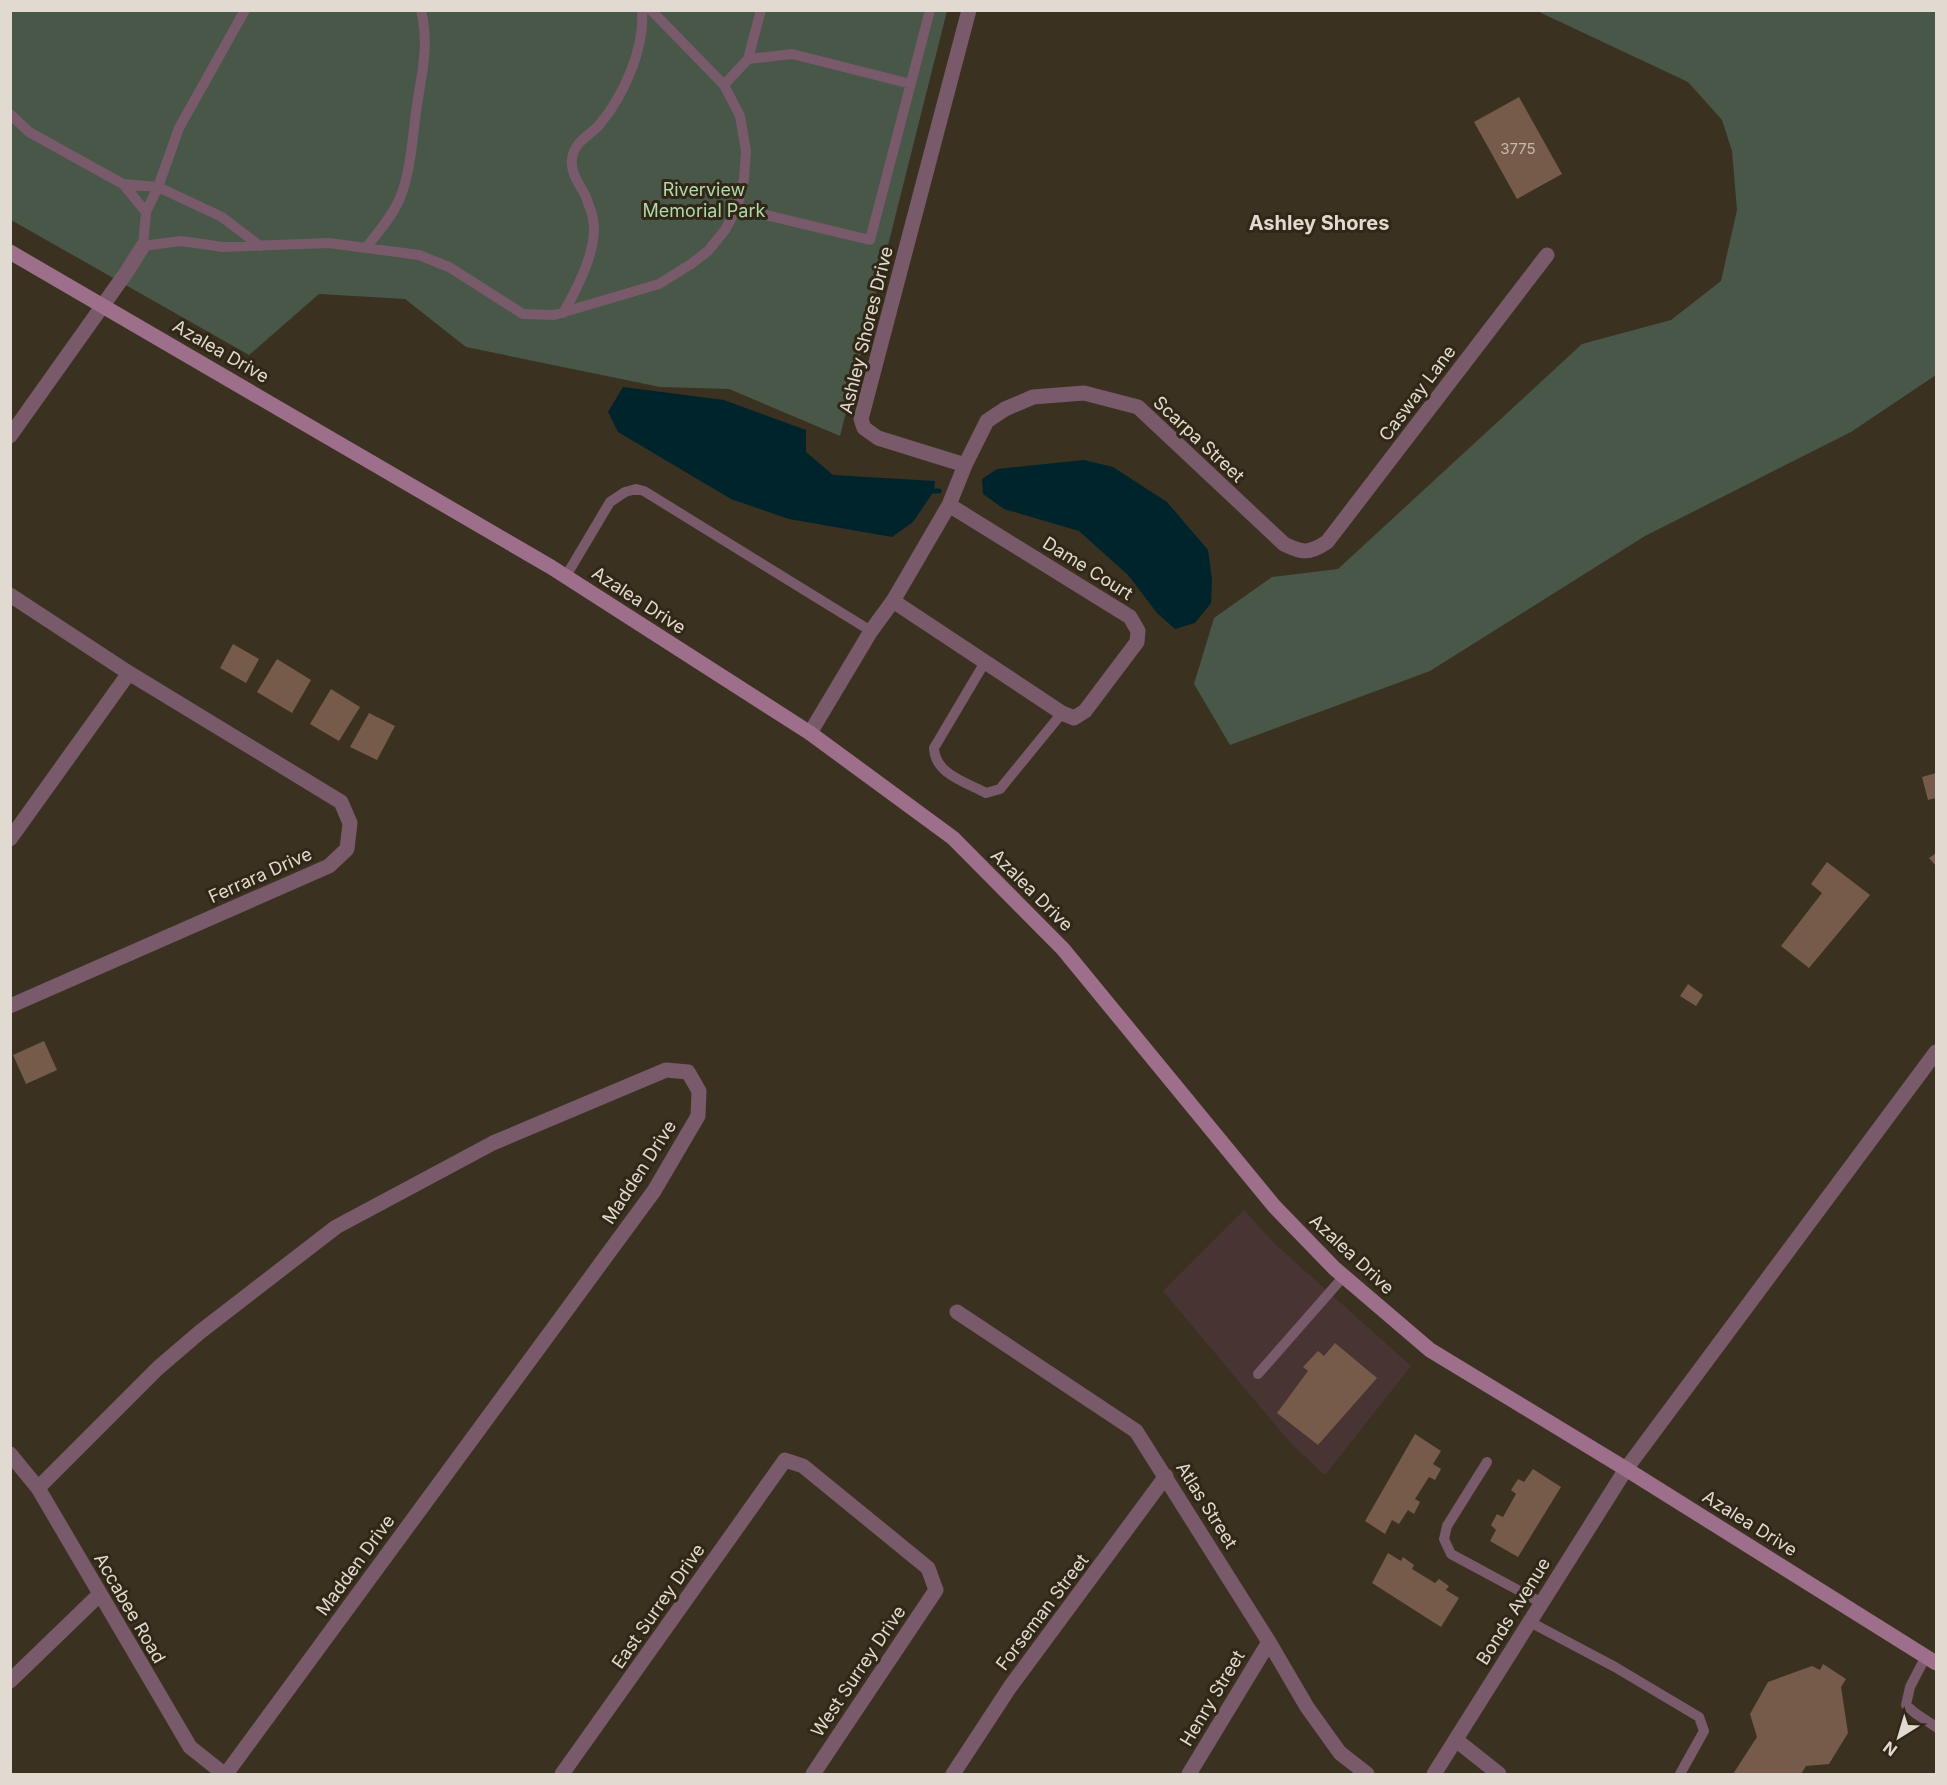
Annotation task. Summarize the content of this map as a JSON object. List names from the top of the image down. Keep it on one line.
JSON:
{"streets":{"street":["Ashley Shores Drive","Azalea Drive","Casway Lane","Scarpa Street","Dame Court","Ferrara Drive","Madden Drive","Atlas Street","East Surrey Drive","Accabee Road","Bonds Avenue","Forseman Street","West Surrey Drive","Henry Street"]},"crossings":[["Ashley Shores Drive","Scarpa Street"],["Azalea Drive","Bonds Avenue"],["Casway Lane","Scarpa Street"],["Madden Drive","Accabee Road"],["Atlas Street","Forseman Street"],["Atlas Street","Henry Street"],["East Surrey Drive","West Surrey Drive"]],"districts":["Ashley Shores"],"parks":["Riverview Memorial Park"],"house_numbers":["3775"],"north":"bottom left"}
